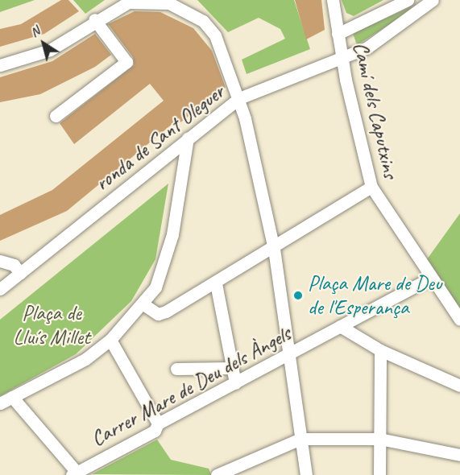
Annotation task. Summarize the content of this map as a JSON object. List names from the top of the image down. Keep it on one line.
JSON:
{"streets":{"street":["Camí dels Caputxins","ronda de Sant Oleguer","Carrer Mare de Deu dels Àngels"]},"crossings":[["Camí dels Caputxins","ronda de Sant Oleguer"],["Camí dels Caputxins","Carrer Mare de Deu dels Àngels"]],"parks":["Plaça de Lluís Millet"],"places":["Plaça Mare de Deu de l'Esperança"],"north":"top left"}
